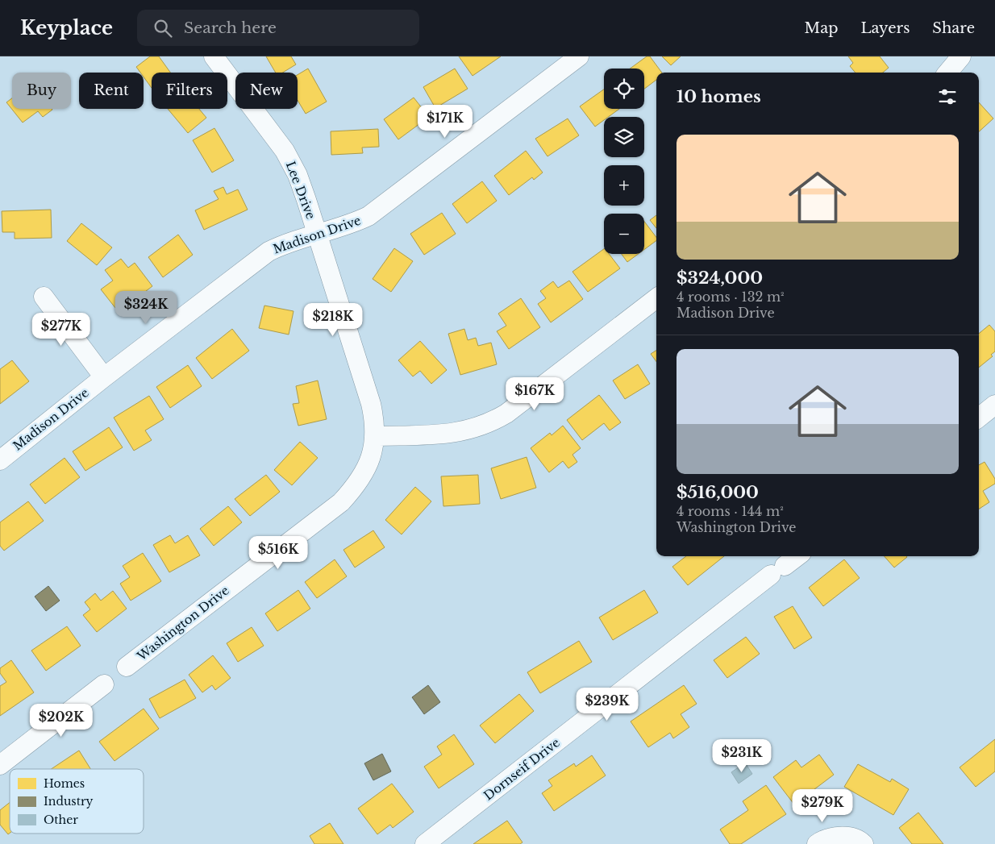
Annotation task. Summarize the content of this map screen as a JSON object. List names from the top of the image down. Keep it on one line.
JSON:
{"streets":{"street":["Lee Drive","Madison Drive","Washington Drive","Dornseif Drive"]},"crossings":[["Lee Drive","Madison Drive"],["Lee Drive","Washington Drive"]],"legend":["Homes","Industry","Other"],"page":{"header":"Keyplace","search":"Search here","nav":["Map","Layers","Share"],"map_buttons":["+","−"],"chip":["Buy","Rent","Filters","New"],"heading":"10 homes","price":["$171K","$324K","$218K","$277K","$167K","$516K","$239K","$202K","$231K","$279K"],"list":[{"name":"$324,000","note":"4 rooms · 132 m² · Madison Drive"},{"name":"$516,000","note":"4 rooms · 144 m² · Washington Drive"}]}}
